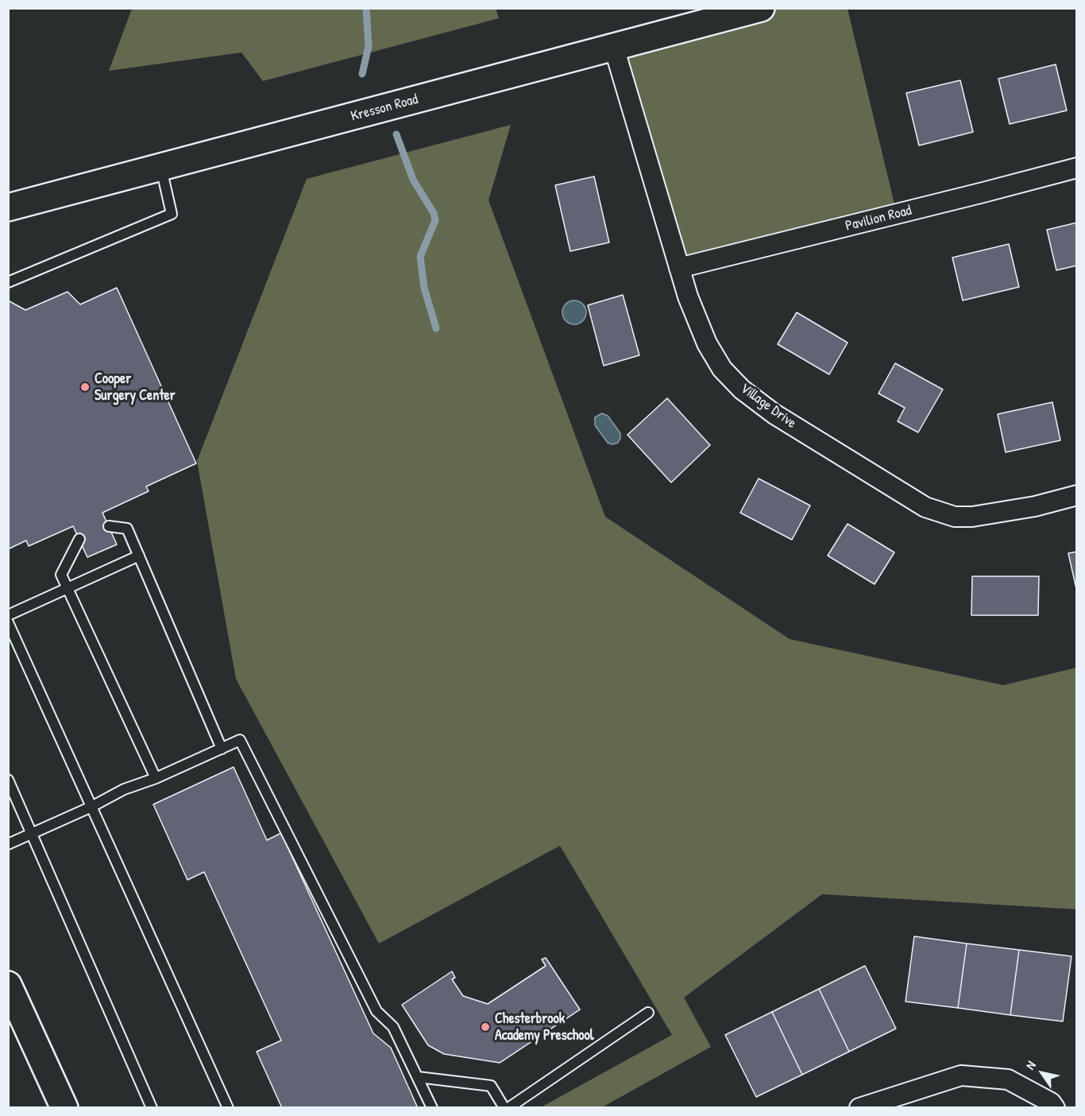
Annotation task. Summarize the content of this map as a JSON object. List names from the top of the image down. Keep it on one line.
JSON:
{"streets":{"main road":["Kresson Road"],"street":["Pavilion Road","Village Drive"]},"crossings":[["Kresson Road","Village Drive"],["Pavilion Road","Village Drive"]],"places":["Cooper Surgery Center","Chesterbrook Academy Preschool"],"north":"top left"}
